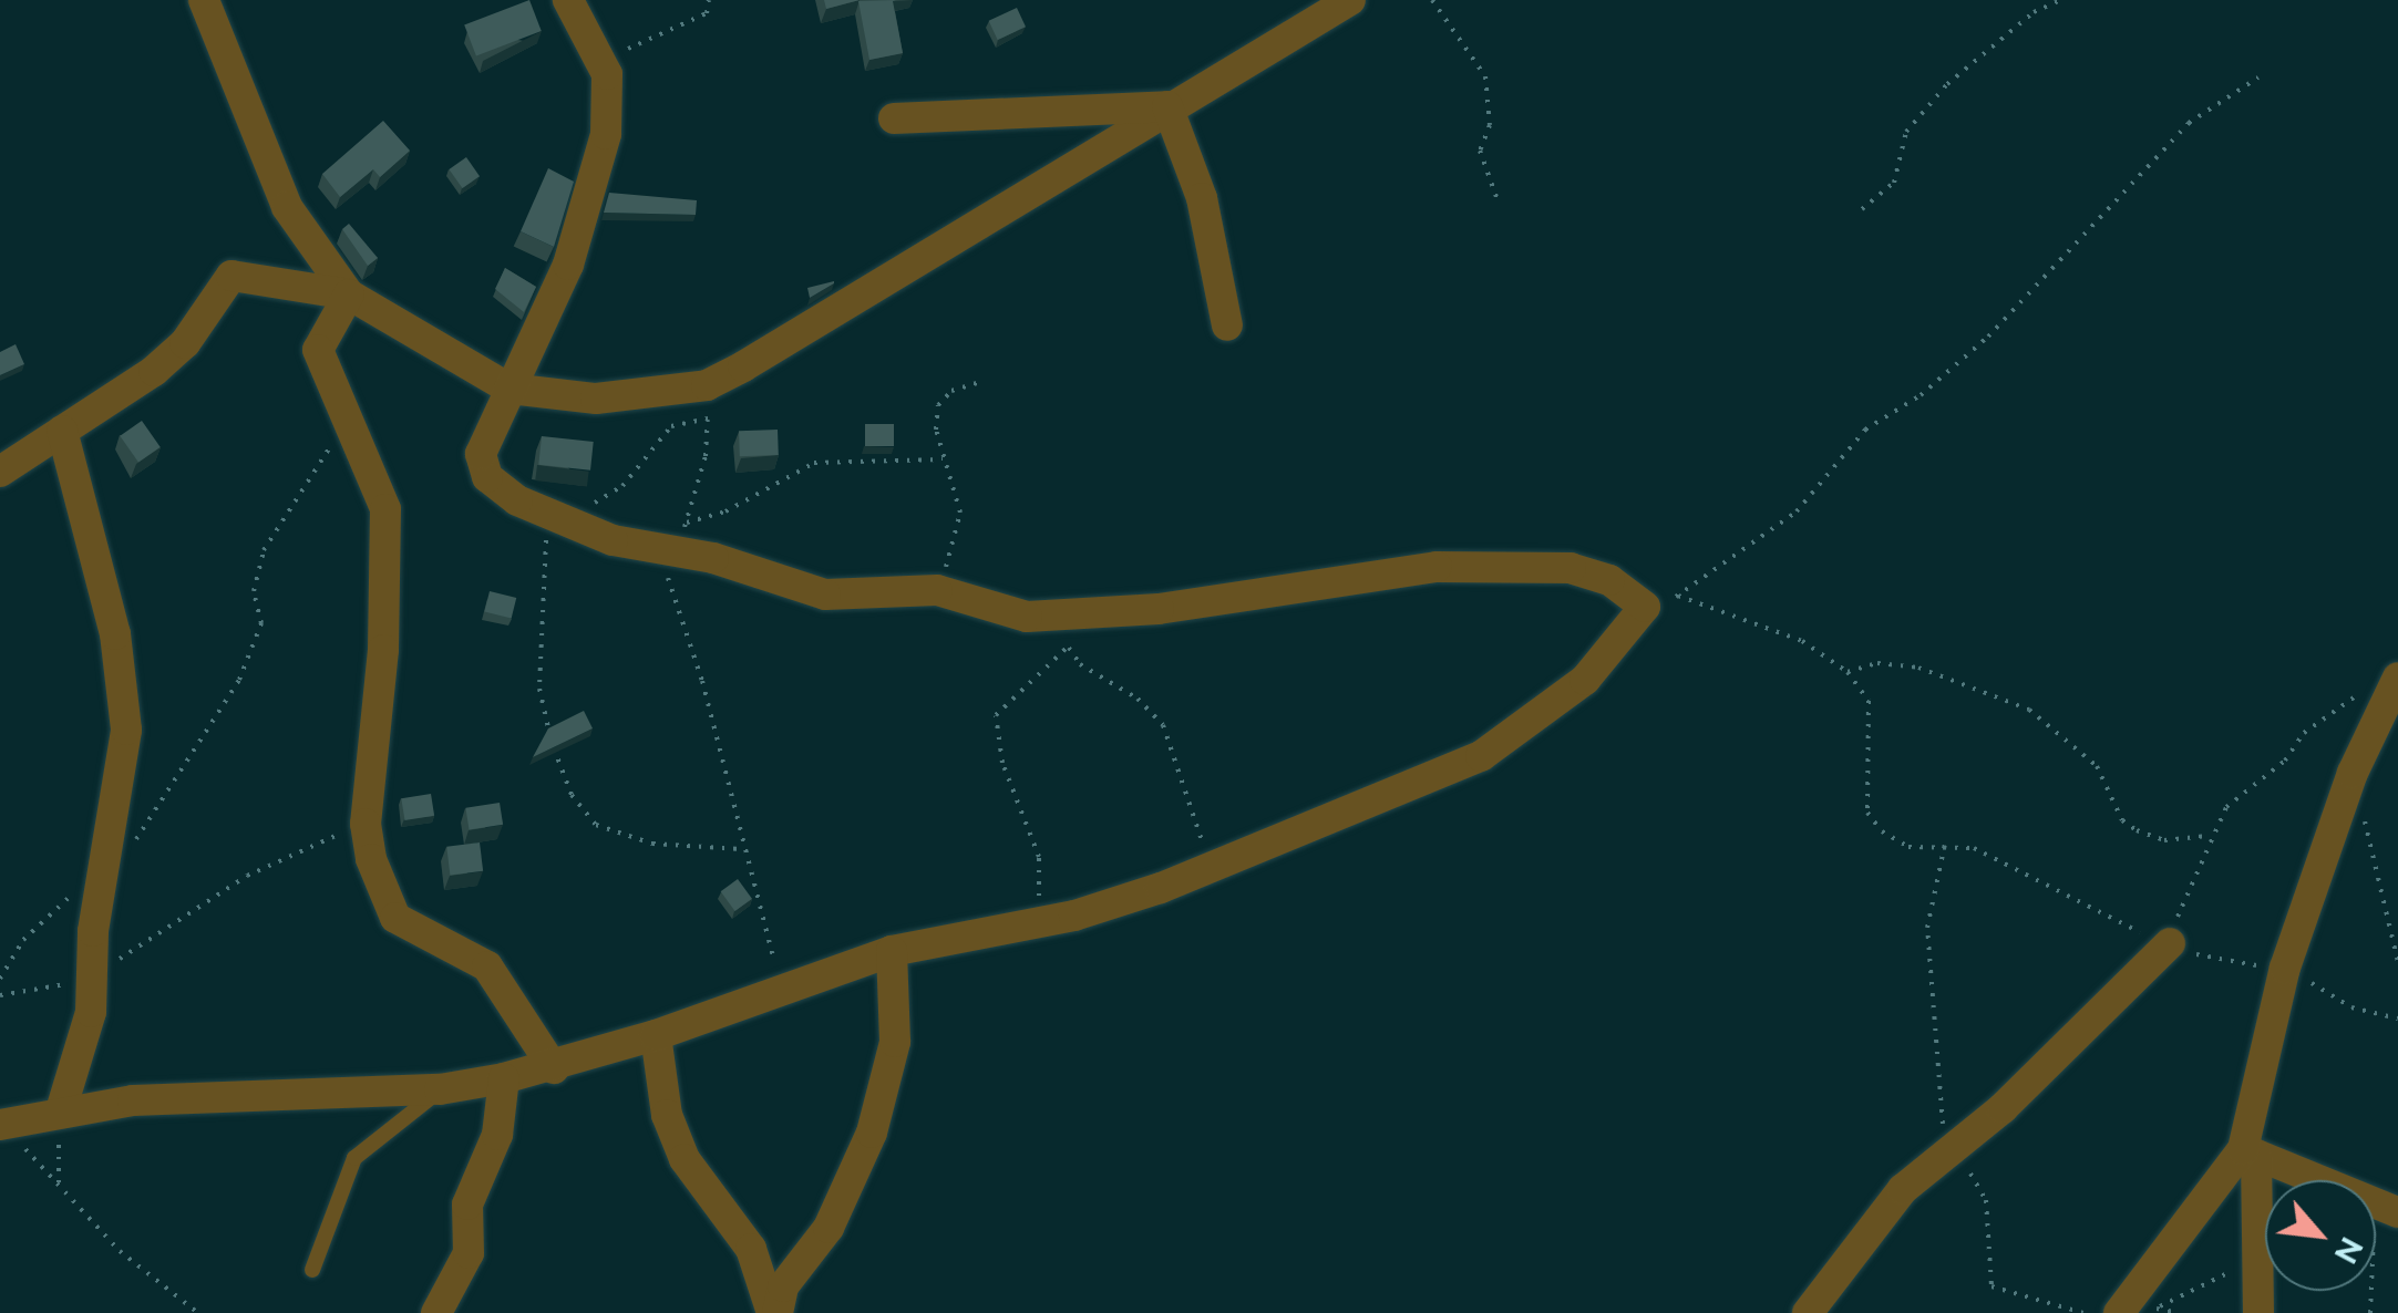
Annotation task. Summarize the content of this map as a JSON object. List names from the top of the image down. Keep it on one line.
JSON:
{"north":"bottom right"}
